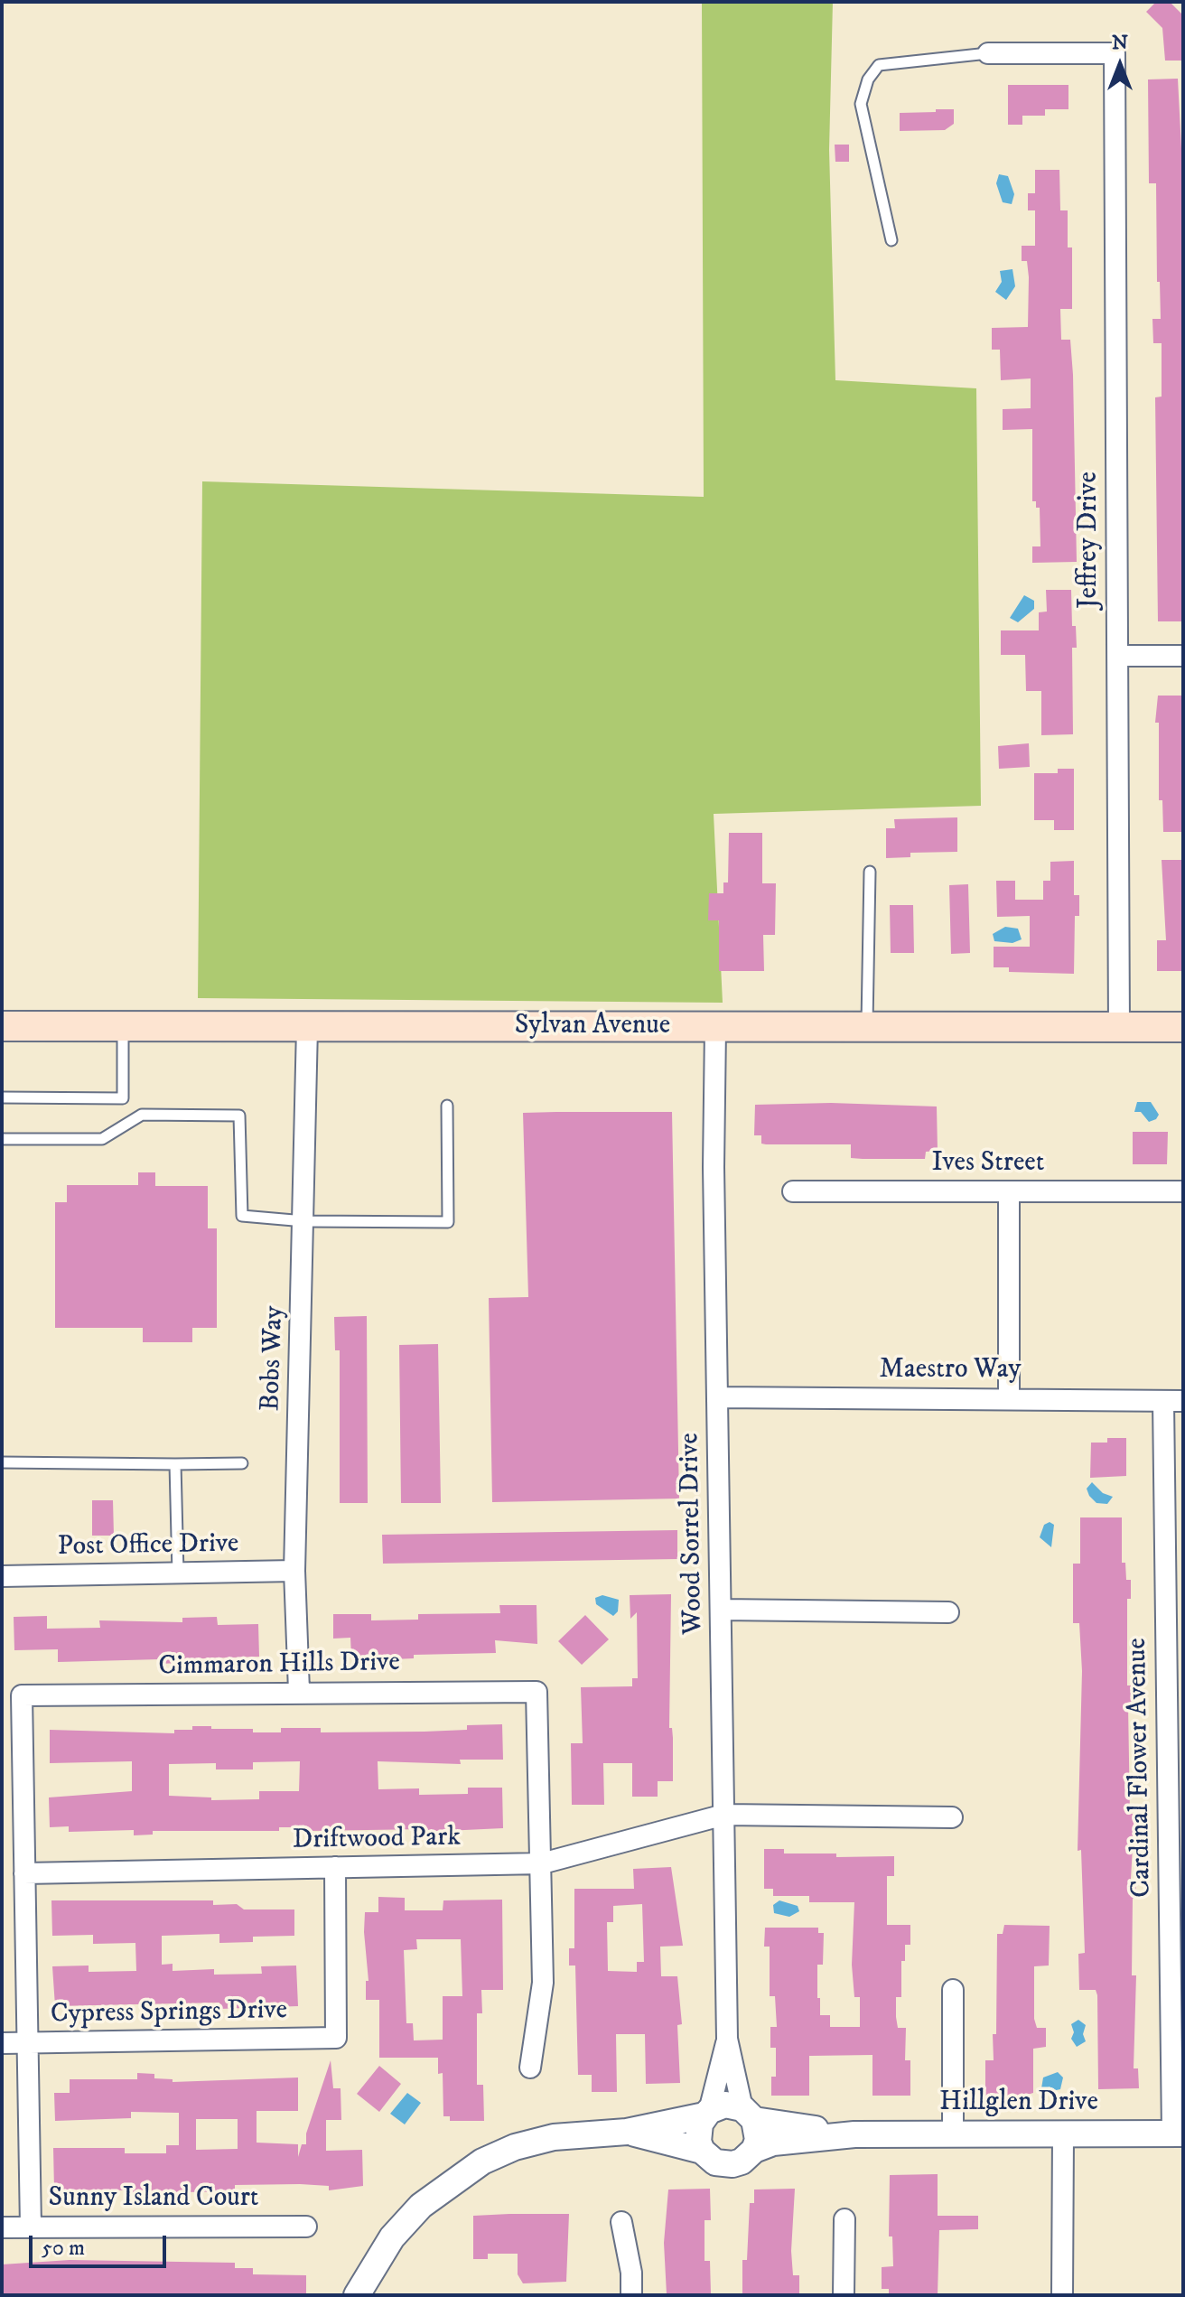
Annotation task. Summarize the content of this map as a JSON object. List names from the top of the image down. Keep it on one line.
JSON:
{"streets":{"main road":["Sylvan Avenue"],"street":["Jeffrey Drive","Ives Street","Bobs Way","Maestro Way","Wood Sorrel Drive","Post Office Drive","Cimmaron Hills Drive","Cardinal Flower Avenue","Driftwood Park","Cypress Springs Drive","Hillglen Drive","Sunny Island Court"]},"crossings":[["Jeffrey Drive","Sylvan Avenue"],["Sylvan Avenue","Bobs Way"],["Sylvan Avenue","Wood Sorrel Drive"],["Bobs Way","Post Office Drive"],["Bobs Way","Cimmaron Hills Drive"],["Maestro Way","Wood Sorrel Drive"],["Maestro Way","Cardinal Flower Avenue"],["Wood Sorrel Drive","Driftwood Park"],["Wood Sorrel Drive","Hillglen Drive"],["Cimmaron Hills Drive","Driftwood Park"],["Cardinal Flower Avenue","Hillglen Drive"],["Driftwood Park","Cypress Springs Drive"]],"scale_bar":"50 m","north":"top"}
